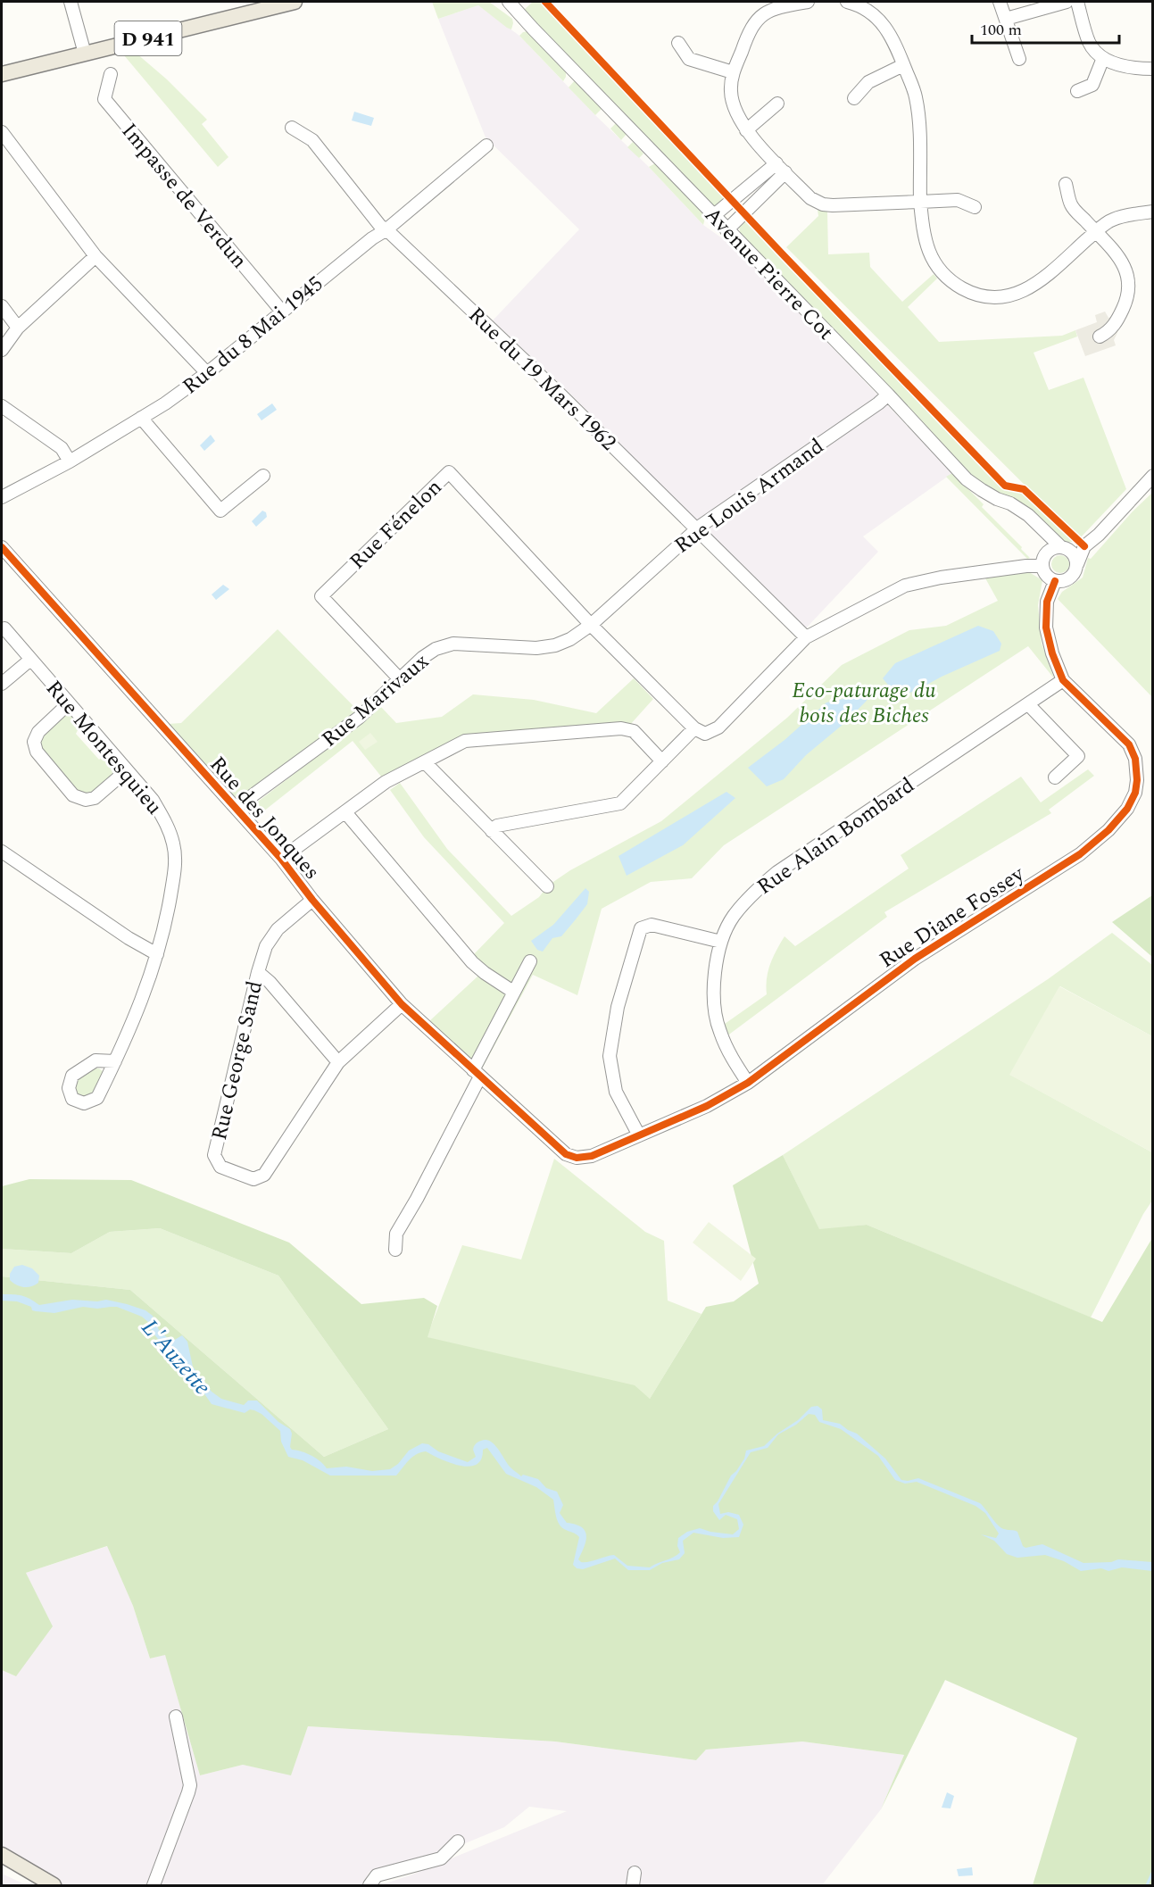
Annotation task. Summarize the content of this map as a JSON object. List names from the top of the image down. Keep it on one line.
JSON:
{"streets":{"main road":["D 941"],"street":["Impasse de Verdun","Avenue Pierre Cot","Rue du 8 Mai 1945","Rue du 19 Mars 1962","Rue Louis Armand","Rue Fénelon","Rue Marivaux","Rue Montesquieu","Rue des Jonques","Rue Alain Bombard","Rue Diane Fossey","Rue George Sand"]},"crossings":[["Impasse de Verdun","Rue du 8 Mai 1945"],["Avenue Pierre Cot","Rue Louis Armand"],["Avenue Pierre Cot","Rue Diane Fossey"],["Rue du 8 Mai 1945","Rue du 19 Mars 1962"],["Rue du 19 Mars 1962","Rue Louis Armand"],["Rue Louis Armand","Rue Fénelon"],["Rue Louis Armand","Rue Marivaux"],["Rue Fénelon","Rue Marivaux"],["Rue Marivaux","Rue des Jonques"],["Rue des Jonques","Rue Diane Fossey"],["Rue des Jonques","Rue George Sand"],["Rue Alain Bombard","Rue Diane Fossey"]],"water":["L'Auzette"],"parks":["Eco-paturage du bois des Biches"],"scale_bar":"100 m"}
